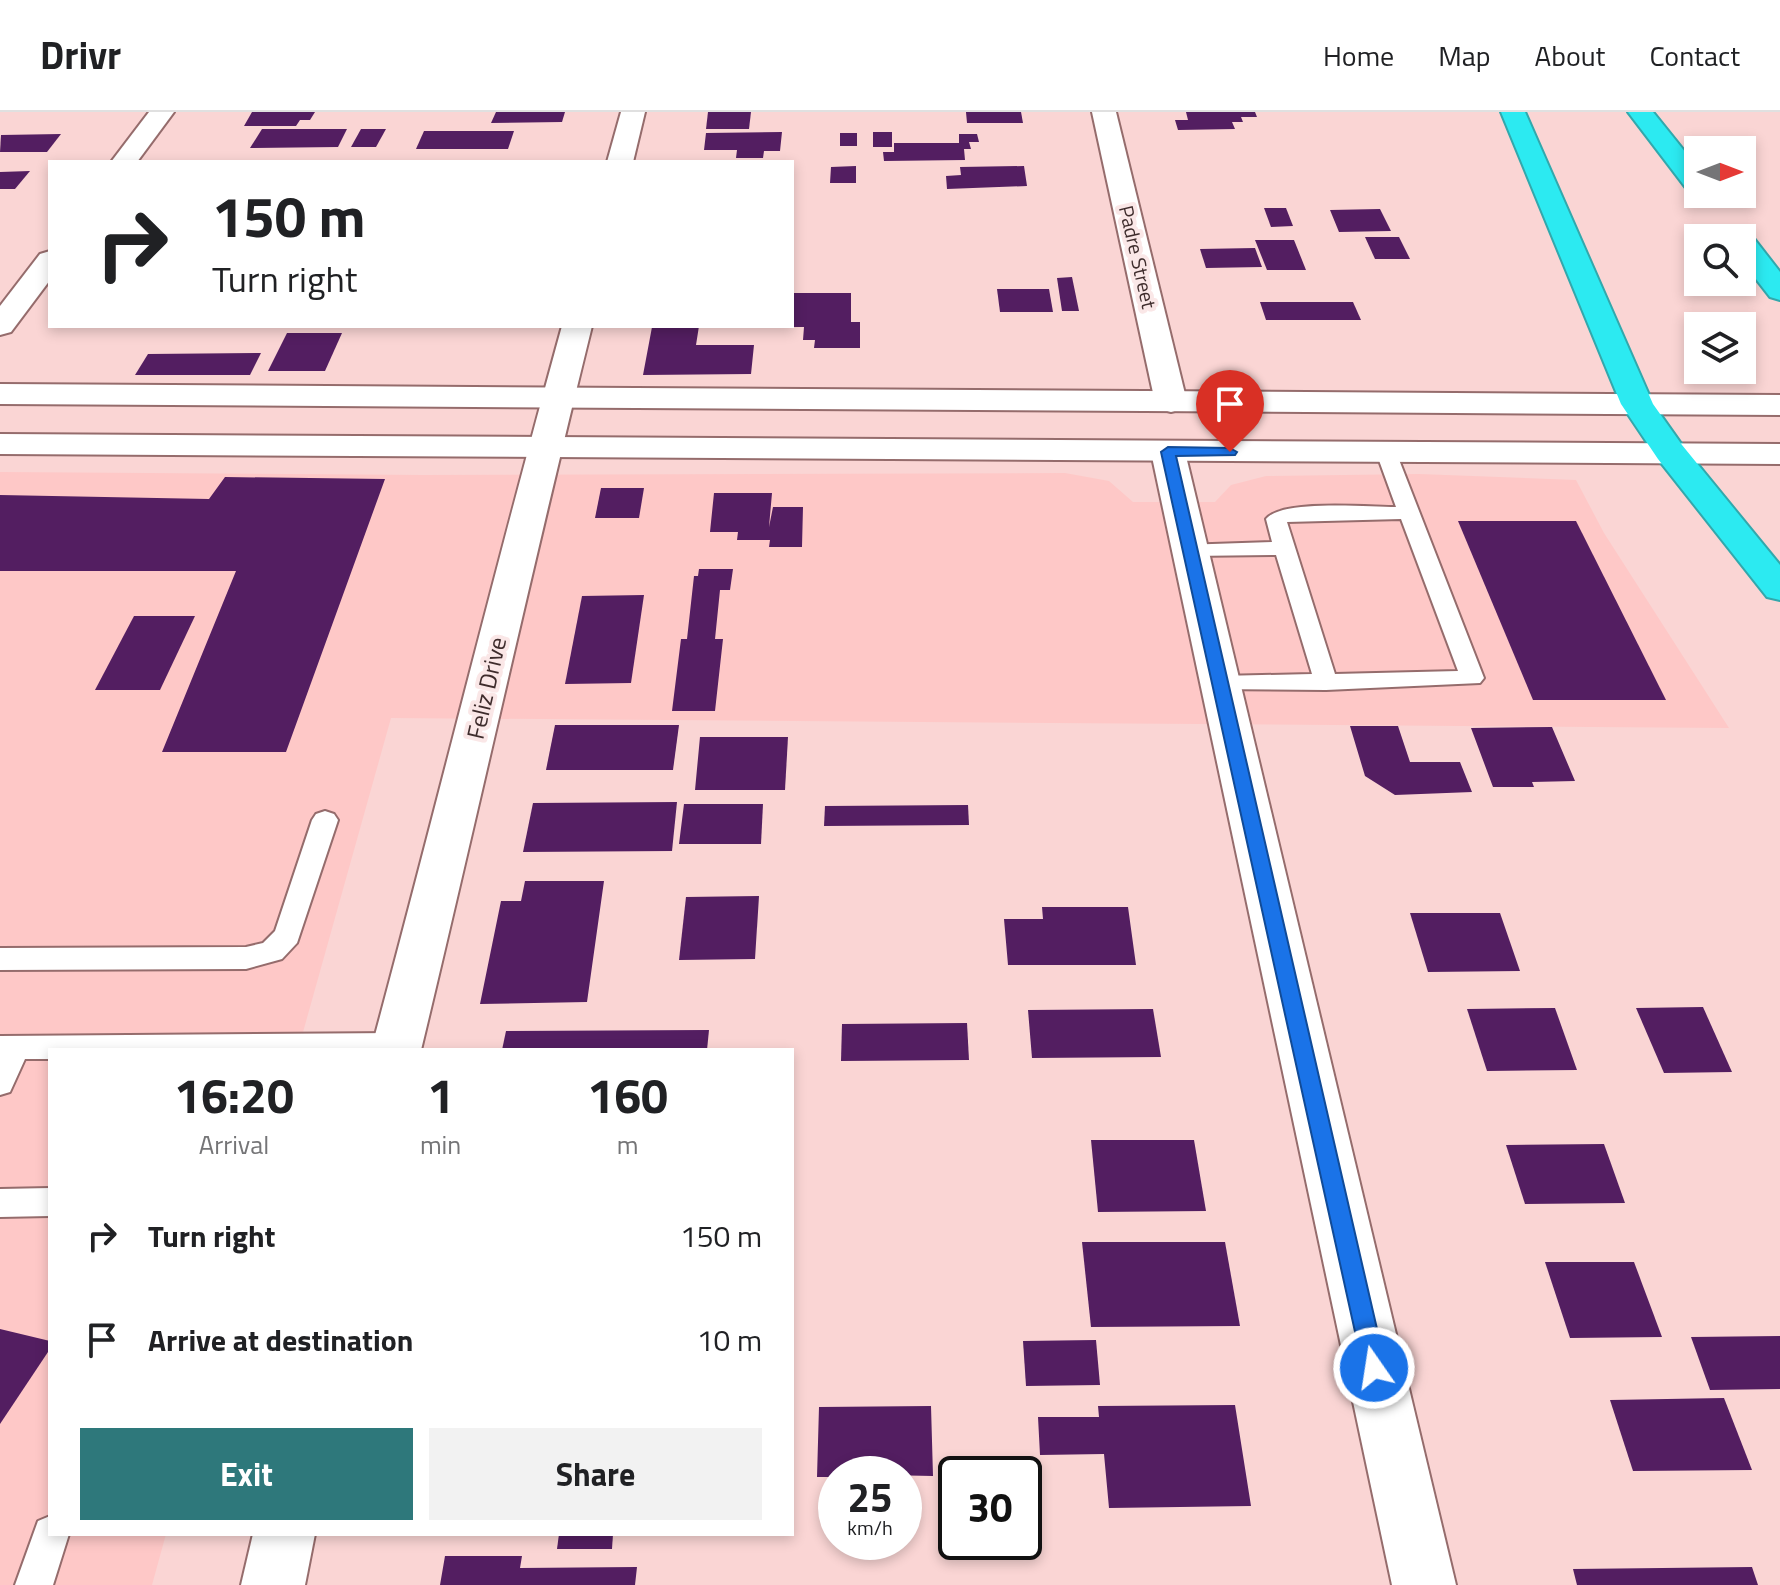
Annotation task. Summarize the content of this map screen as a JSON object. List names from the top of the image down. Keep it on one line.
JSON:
{"streets":{"street":["Padre Street","Feliz Drive"]},"north":"right","page":{"header":"Drivr","nav":["Home","Map","About","Contact"],"turn":["150 m","Turn right"],"eta":["16:20","Arrival","1","min","160","m"],"list":[{"name":"Turn right","value":"150 m"},{"name":"Arrive at destination","value":"10 m"}],"buttons":["Exit","Share"],"speed":"25 km/h","limit":"30"}}
